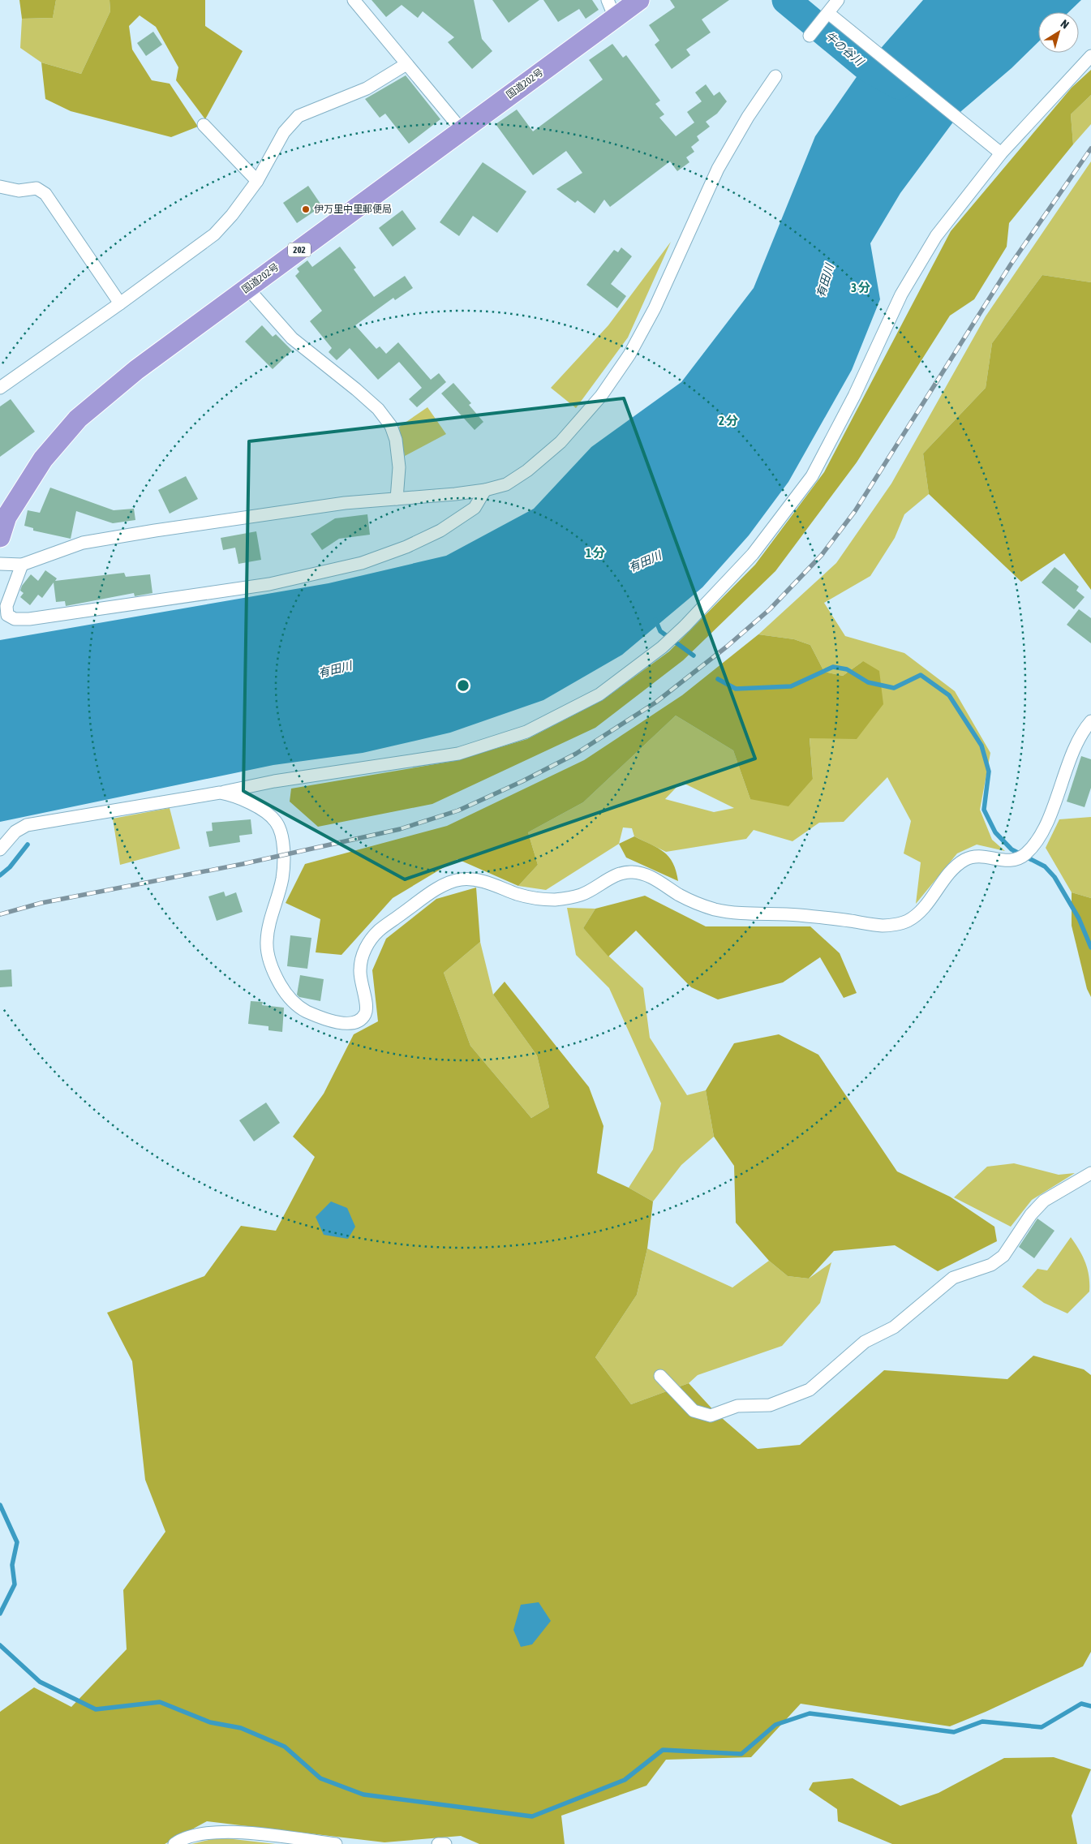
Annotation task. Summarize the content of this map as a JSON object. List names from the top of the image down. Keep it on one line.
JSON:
{"streets":{"highway":["国道202号","202"]},"water":["牛の谷川","有田川"],"places":["伊万里中里郵便局"],"north":"top right","rings":["3 分","2 分","1 分"]}
